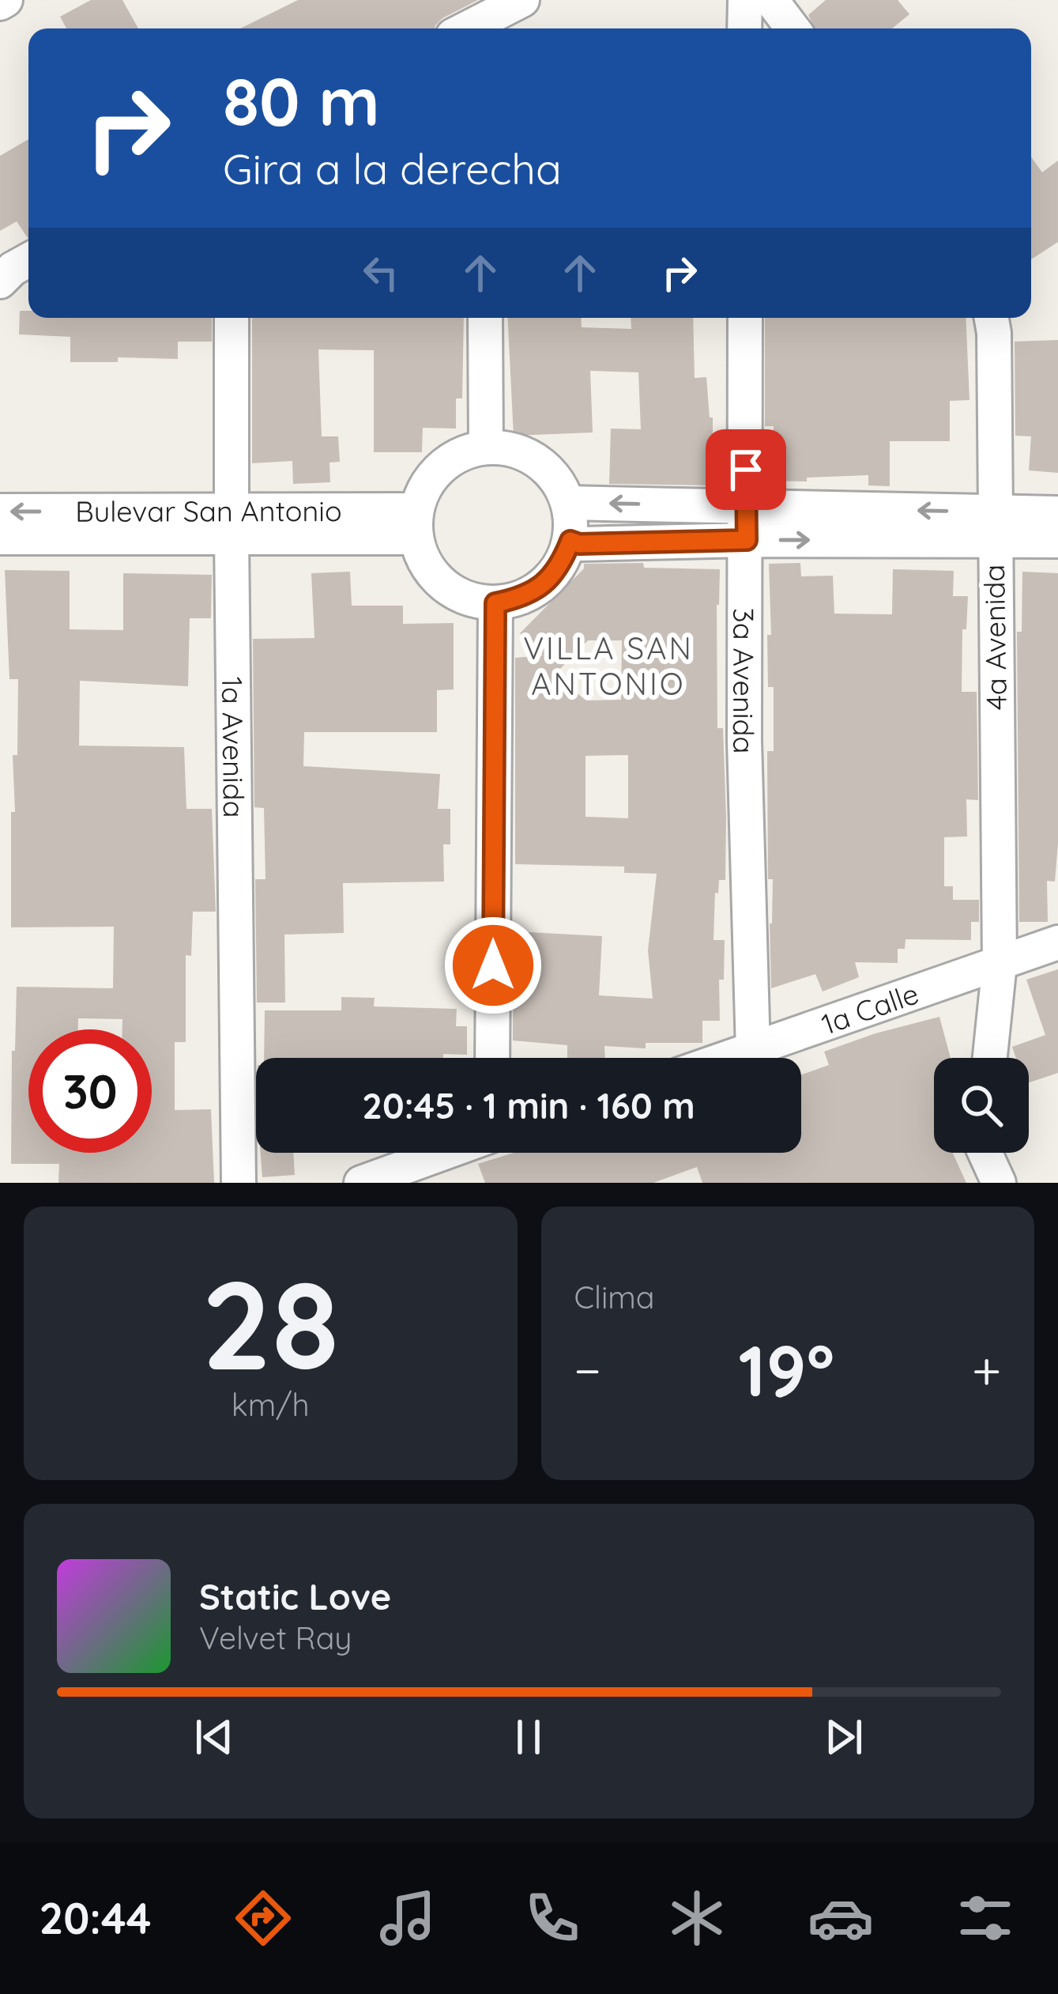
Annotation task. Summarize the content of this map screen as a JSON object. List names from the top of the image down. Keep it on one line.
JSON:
{"streets":{"street":["Bulevar San Antonio","4a Avenida","3a Avenida","1a Avenida","1a Calle"]},"crossings":[["Bulevar San Antonio","1a Avenida"],["4a Avenida","1a Calle"],["3a Avenida","1a Calle"]],"districts":["VILLA SAN ANTONIO"],"page":{"turn":["80 m","Gira a la derecha"],"limit":"30","trip":"20:45 · 1 min · 160 m","tile":[["28","km/h"],"Clima"],"heat":["−","19°","+"],"song":["Static Love","Velvet Ray"],"tabs":"20:44"}}
